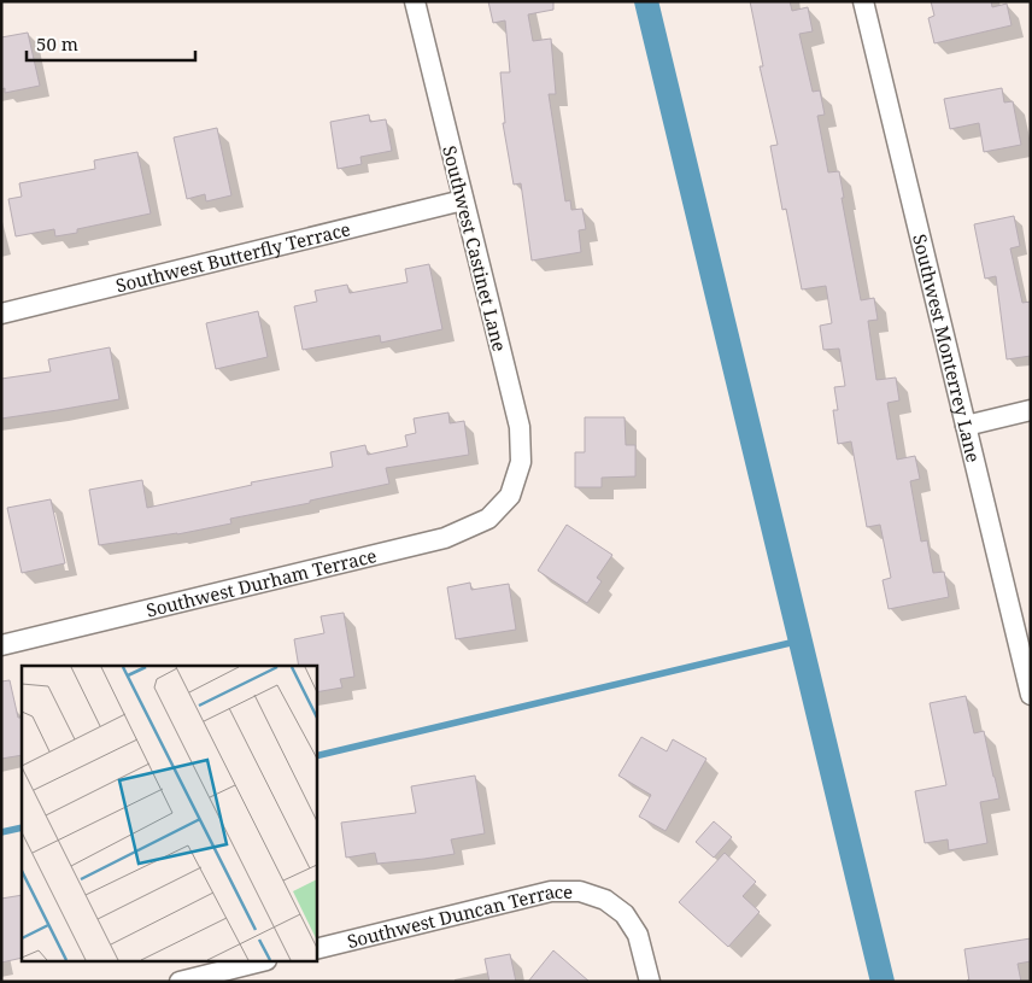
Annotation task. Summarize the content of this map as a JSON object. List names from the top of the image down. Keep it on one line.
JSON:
{"streets":{"street":["Southwest Castinet Lane","Southwest Butterfly Terrace","Southwest Monterrey Lane","Southwest Durham Terrace","Southwest Duncan Terrace"]},"crossings":[["Southwest Castinet Lane","Southwest Butterfly Terrace"],["Southwest Castinet Lane","Southwest Durham Terrace"]],"scale_bar":"50 m"}
